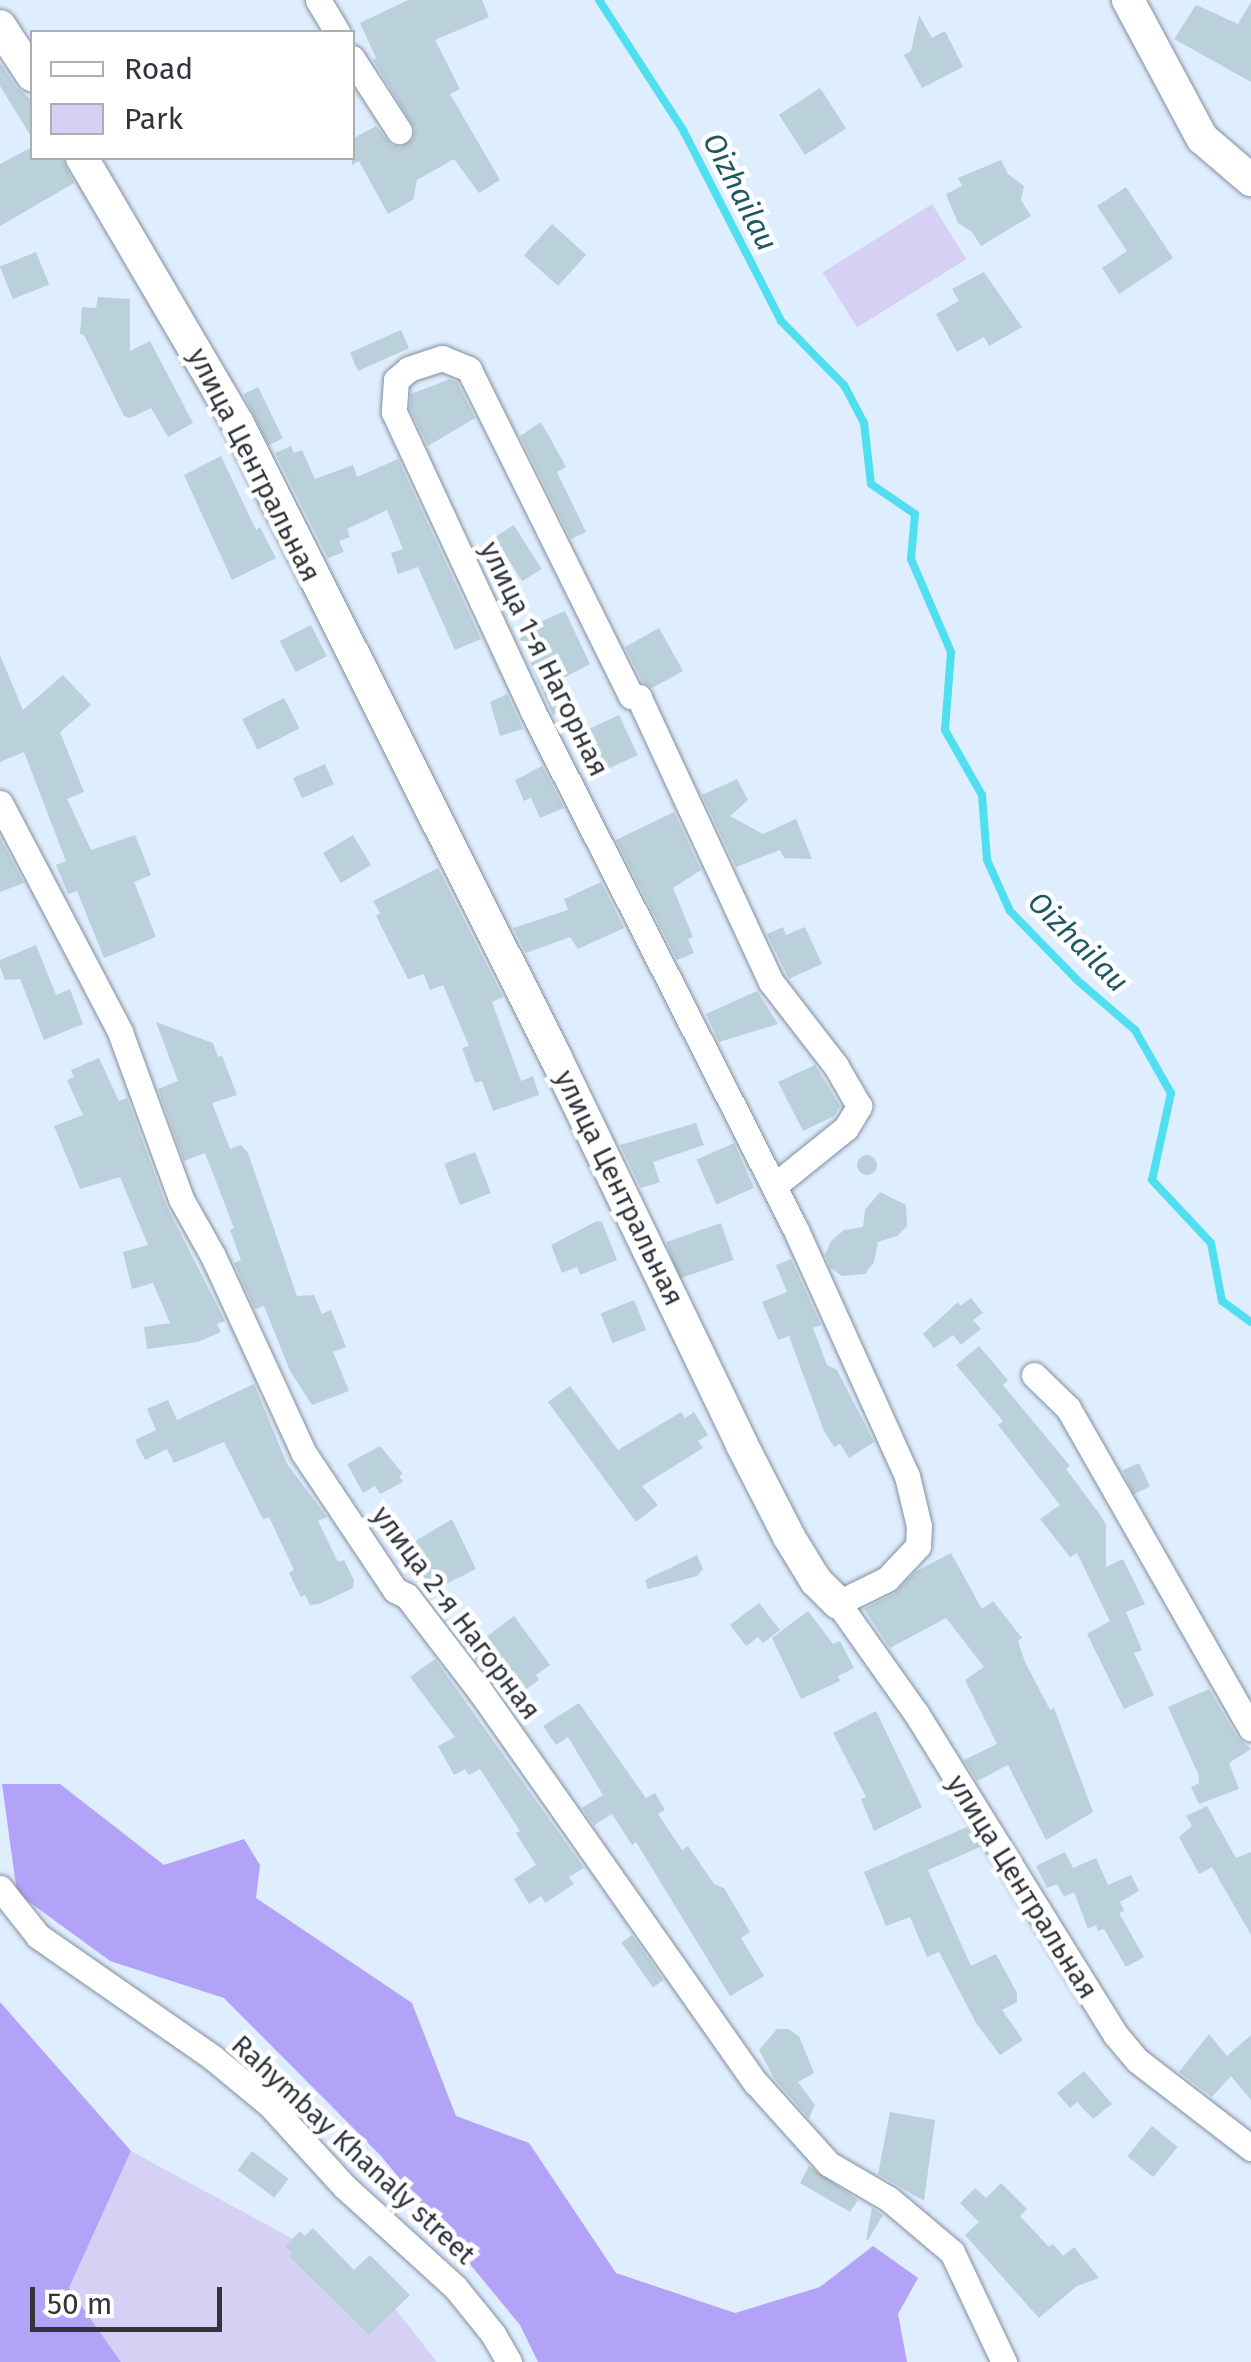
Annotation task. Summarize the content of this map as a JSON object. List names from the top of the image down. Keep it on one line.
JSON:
{"streets":{"street":["улица Центральная","улица 1-я Нагорная","улица 2-я Нагорная","Rahymbay Khanaly street"]},"crossings":[["улица Центральная","улица 1-я Нагорная"]],"water":["Oizhailau"],"legend":["Road","Park"],"scale_bar":"50 m"}
